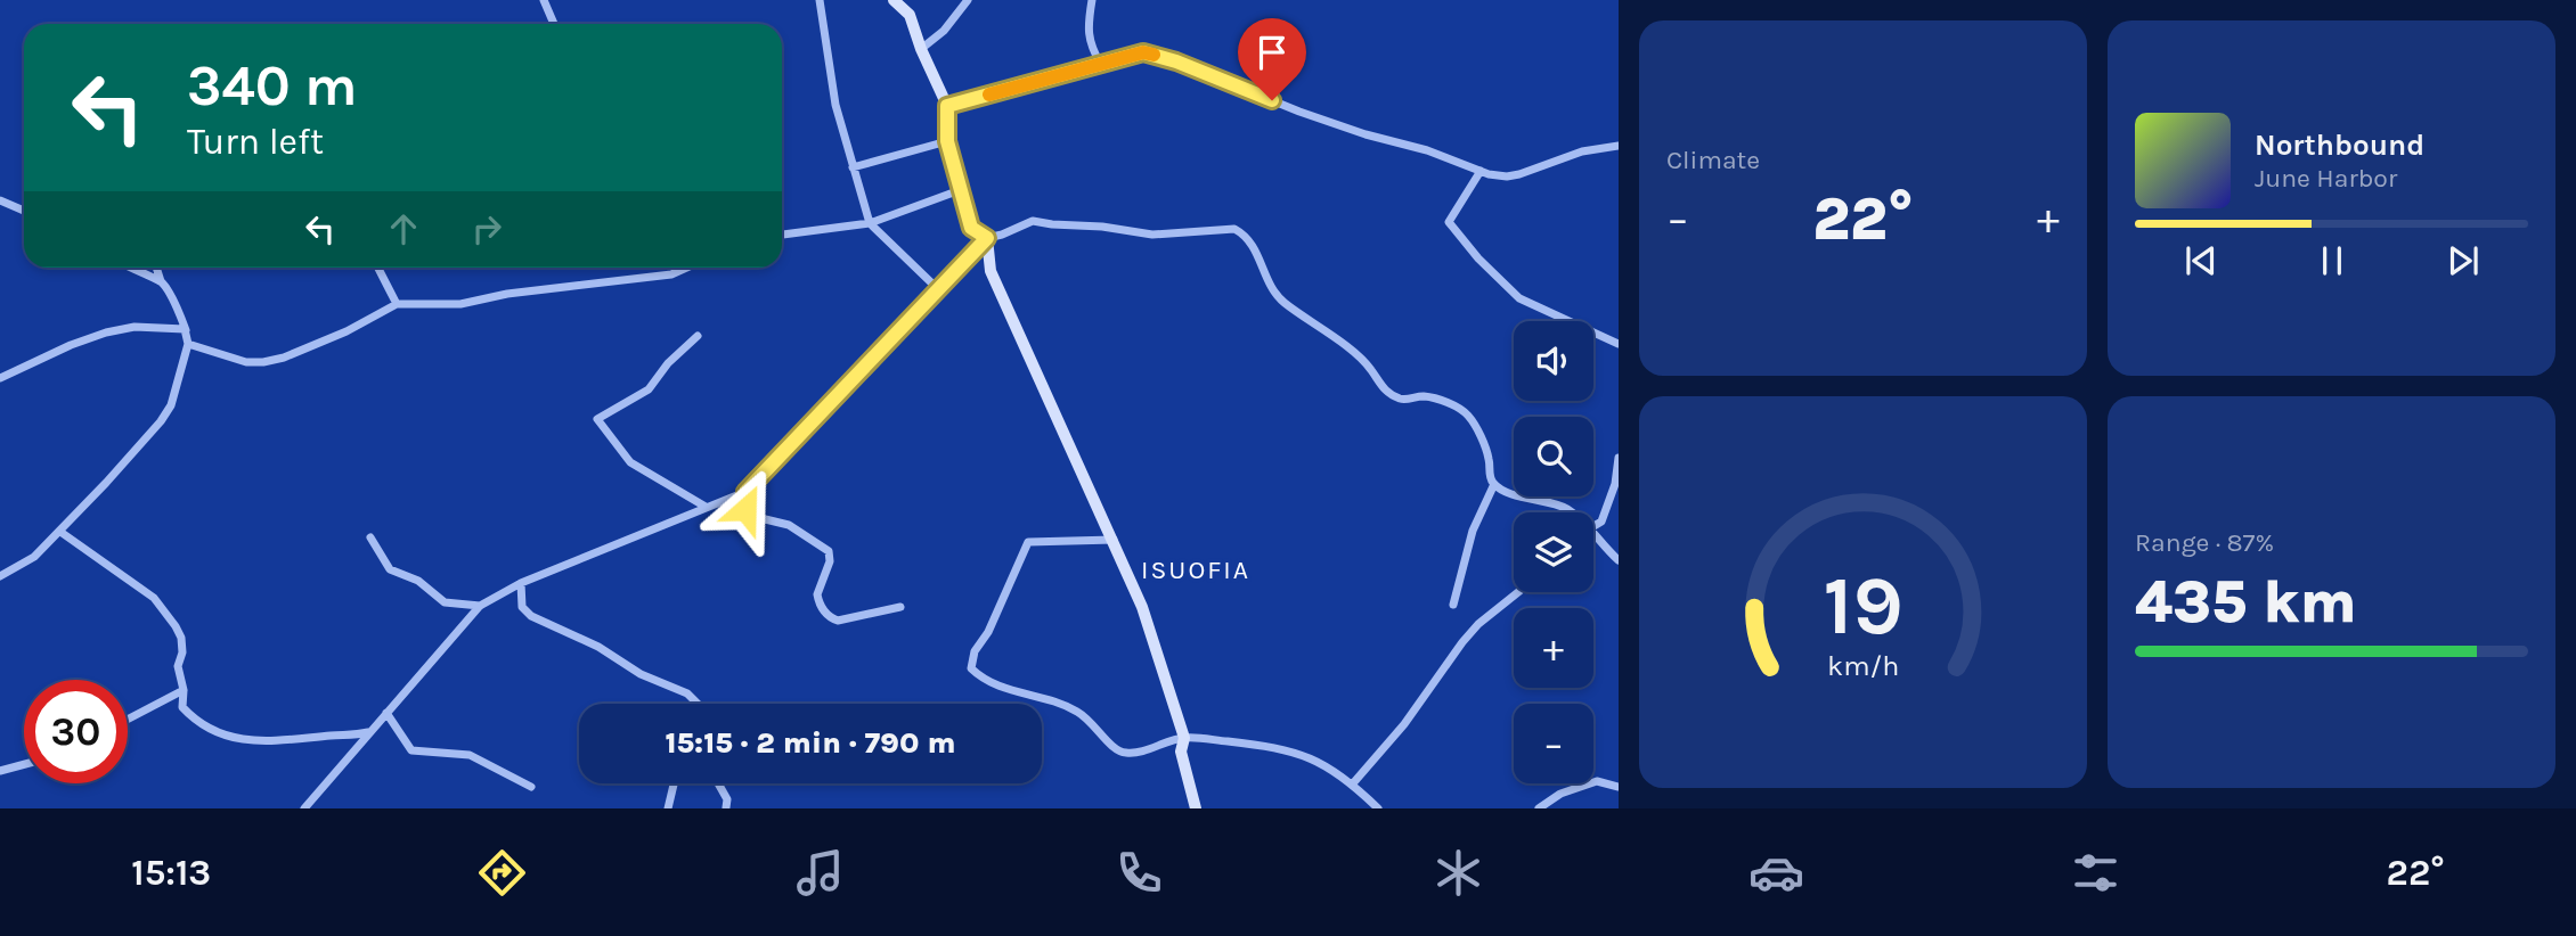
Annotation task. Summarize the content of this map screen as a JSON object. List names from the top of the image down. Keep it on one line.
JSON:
{"districts":["ISUOFIA"],"page":{"tile":["Climate",["Range · 87%","435 km"]],"turn":["340 m","Turn left"],"song":["Northbound","June Harbor"],"heat":["−","22°","+"],"map_buttons":["+","−"],"limit":"30","trip":"15:15 · 2 min · 790 m","tabs":["15:13","22°"],"gauge":["19","km/h"]}}
